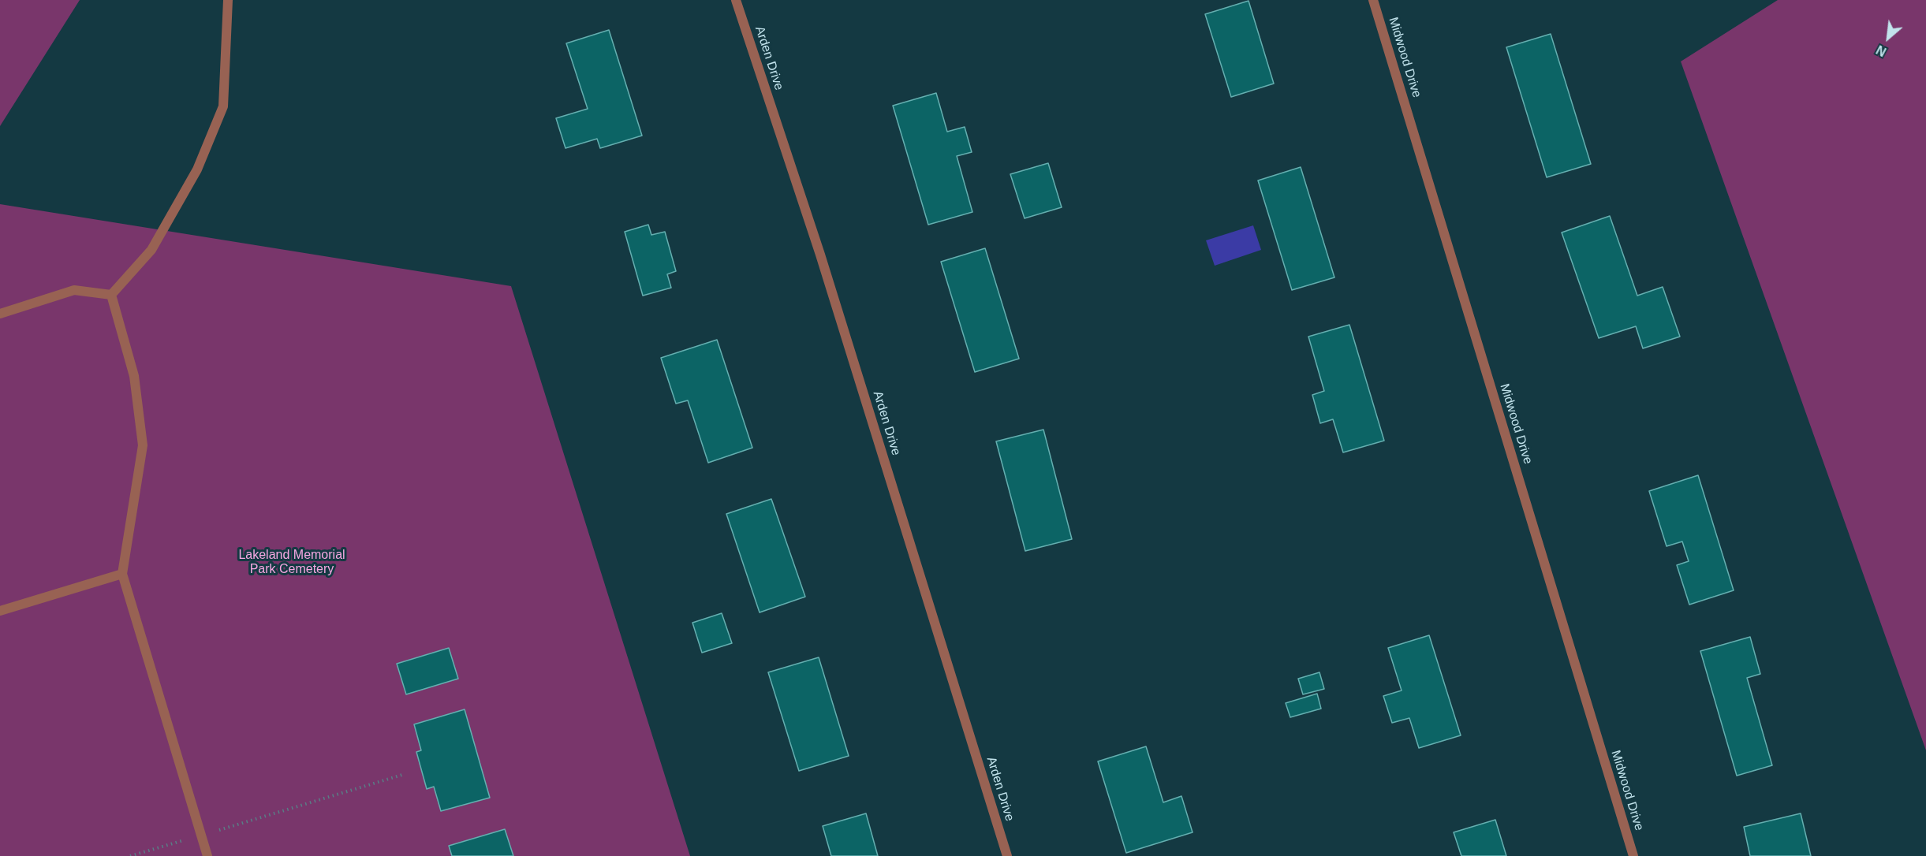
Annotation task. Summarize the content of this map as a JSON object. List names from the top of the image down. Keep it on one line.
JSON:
{"streets":{"street":["Midwood Drive","Arden Drive"]},"parks":["Lakeland Memorial Park Cemetery"],"north":"bottom left"}
